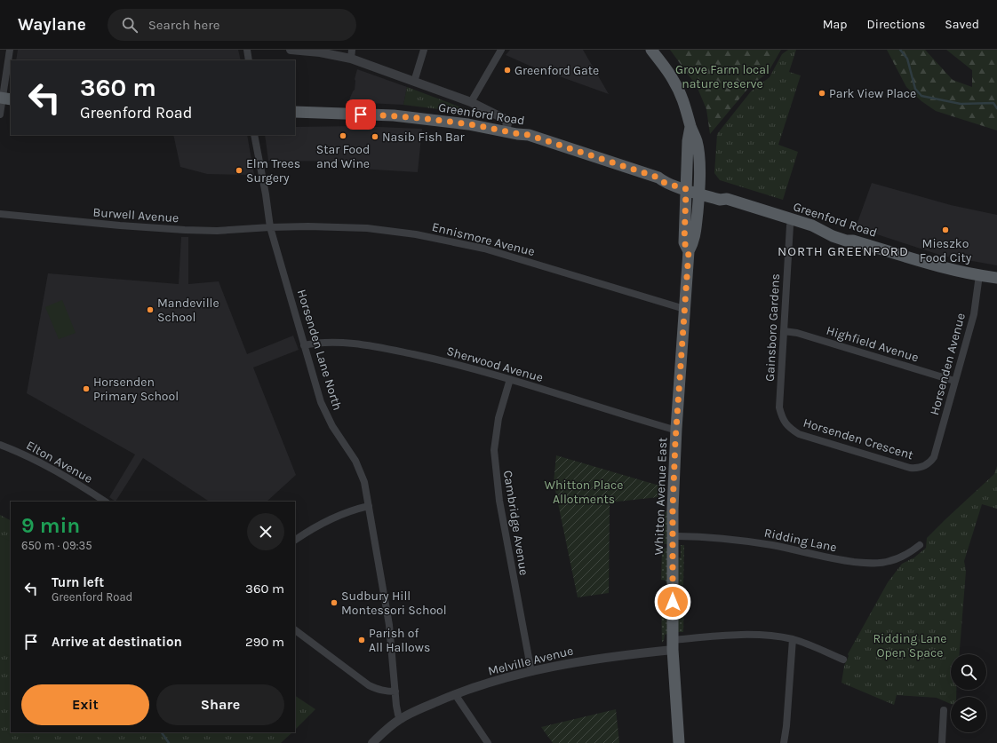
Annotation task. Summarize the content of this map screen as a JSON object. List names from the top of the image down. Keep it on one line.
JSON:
{"streets":{"main road":["Greenford Road","Whitton Avenue East"],"street":["Burwell Avenue","Ennismore Avenue","Gainsboro Gardens","Highfield Avenue","Horsenden Lane North","Sherwood Avenue","Horsenden Avenue","Horsenden Crescent","Elton Avenue","Cambridge Avenue","Ridding Lane","Melville Avenue"]},"crossings":[["Greenford Road","Gainsboro Gardens"],["Greenford Road","Horsenden Avenue"],["Greenford Road","Whitton Avenue East"],["Burwell Avenue","Ennismore Avenue"],["Burwell Avenue","Horsenden Lane North"],["Ennismore Avenue","Horsenden Lane North"],["Ennismore Avenue","Whitton Avenue East"],["Gainsboro Gardens","Highfield Avenue"],["Gainsboro Gardens","Horsenden Crescent"],["Highfield Avenue","Horsenden Avenue"],["Horsenden Lane North","Sherwood Avenue"],["Horsenden Lane North","Melville Avenue"],["Sherwood Avenue","Whitton Avenue East"],["Sherwood Avenue","Cambridge Avenue"],["Horsenden Avenue","Horsenden Crescent"],["Whitton Avenue East","Ridding Lane"],["Whitton Avenue East","Melville Avenue"],["Cambridge Avenue","Melville Avenue"]],"districts":["NORTH GREENFORD"],"parks":["Grove Farm local nature reserve","Whitton Place Allotments","Ridding Lane Open Space"],"places":["Greenford Gate","Park View Place","Star Food and Wine","Nasib Fish Bar","Elm Trees Surgery","Mieszko Food City","Mandeville School","Horsenden Primary School","Sudbury Hill Montessori School","Parish of All Hallows"],"page":{"header":"Waylane","search":"Search here","nav":["Map","Directions","Saved"],"turn":["360 m","Greenford Road"],"heading":["9 min","650 m · 09:35"],"list":[{"name":"Turn left","note":"Greenford Road","value":"360 m"},{"name":"Arrive at destination","value":"290 m"}],"buttons":["Exit","Share"]}}
